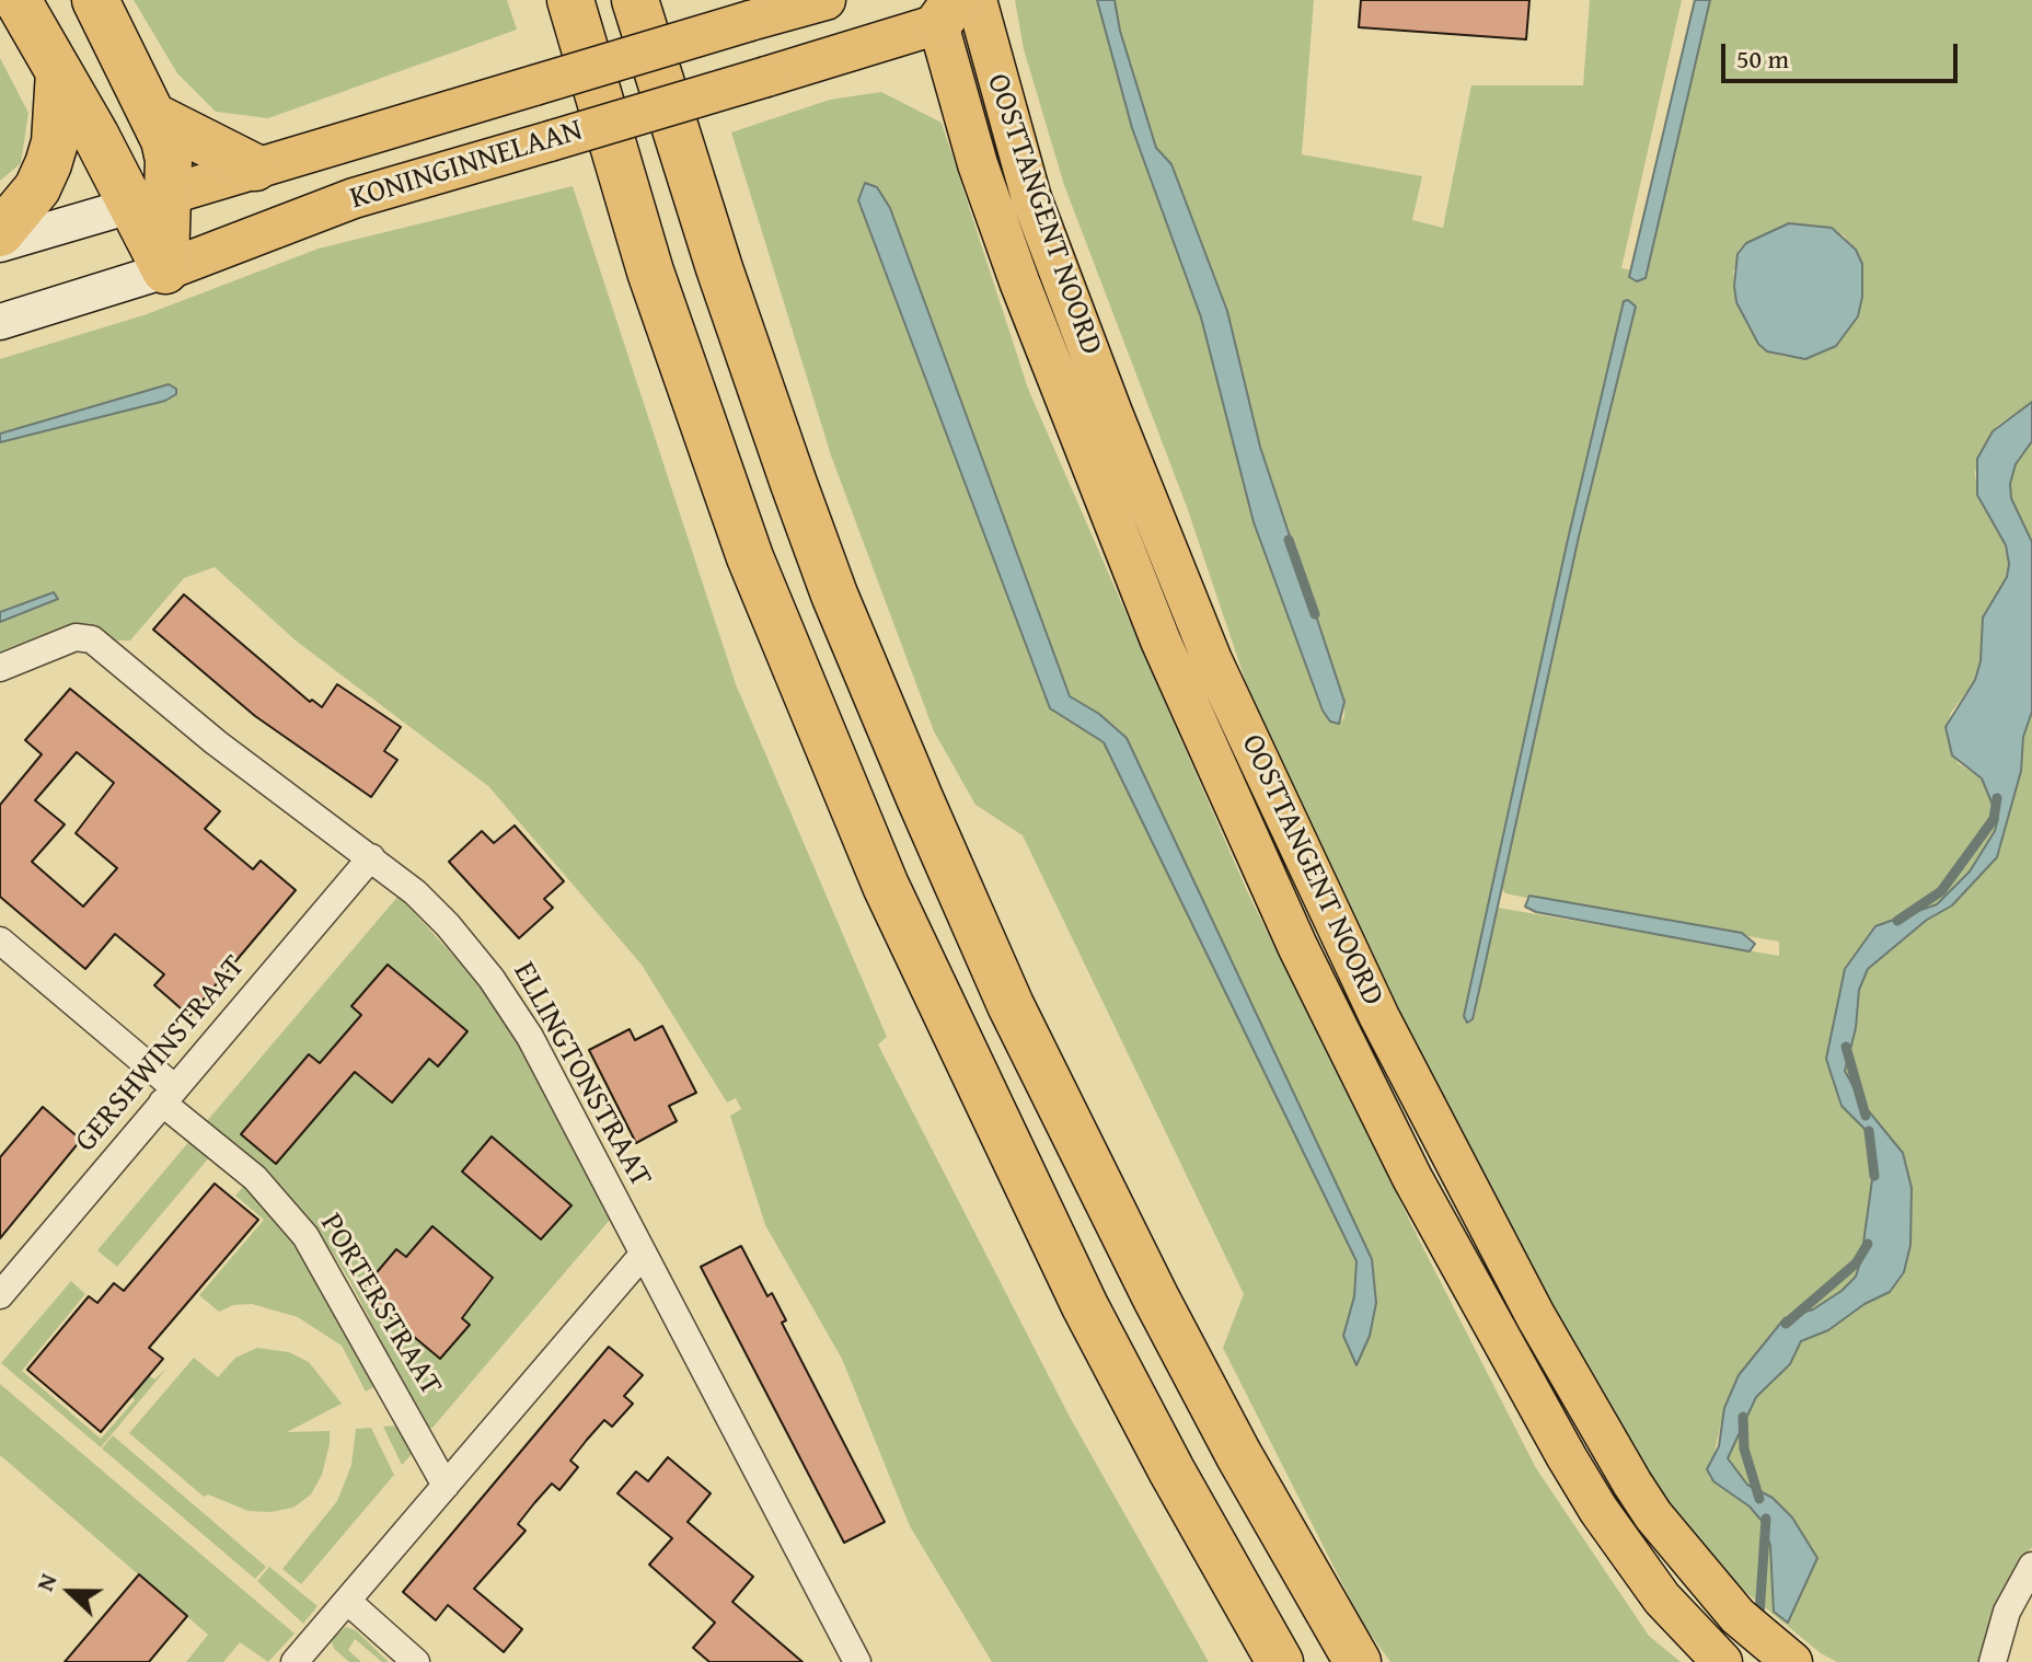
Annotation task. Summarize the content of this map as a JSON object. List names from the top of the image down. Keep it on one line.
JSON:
{"streets":{"main road":["KONINGINNELAAN","OOSTTANGENT NOORD"],"street":["GERSHWINSTRAAT","ELLINGTONSTRAAT","PORTERSTRAAT"]},"crossings":[["KONINGINNELAAN","OOSTTANGENT NOORD"],["GERSHWINSTRAAT","ELLINGTONSTRAAT"],["GERSHWINSTRAAT","PORTERSTRAAT"]],"scale_bar":"50 m","north":"left"}
